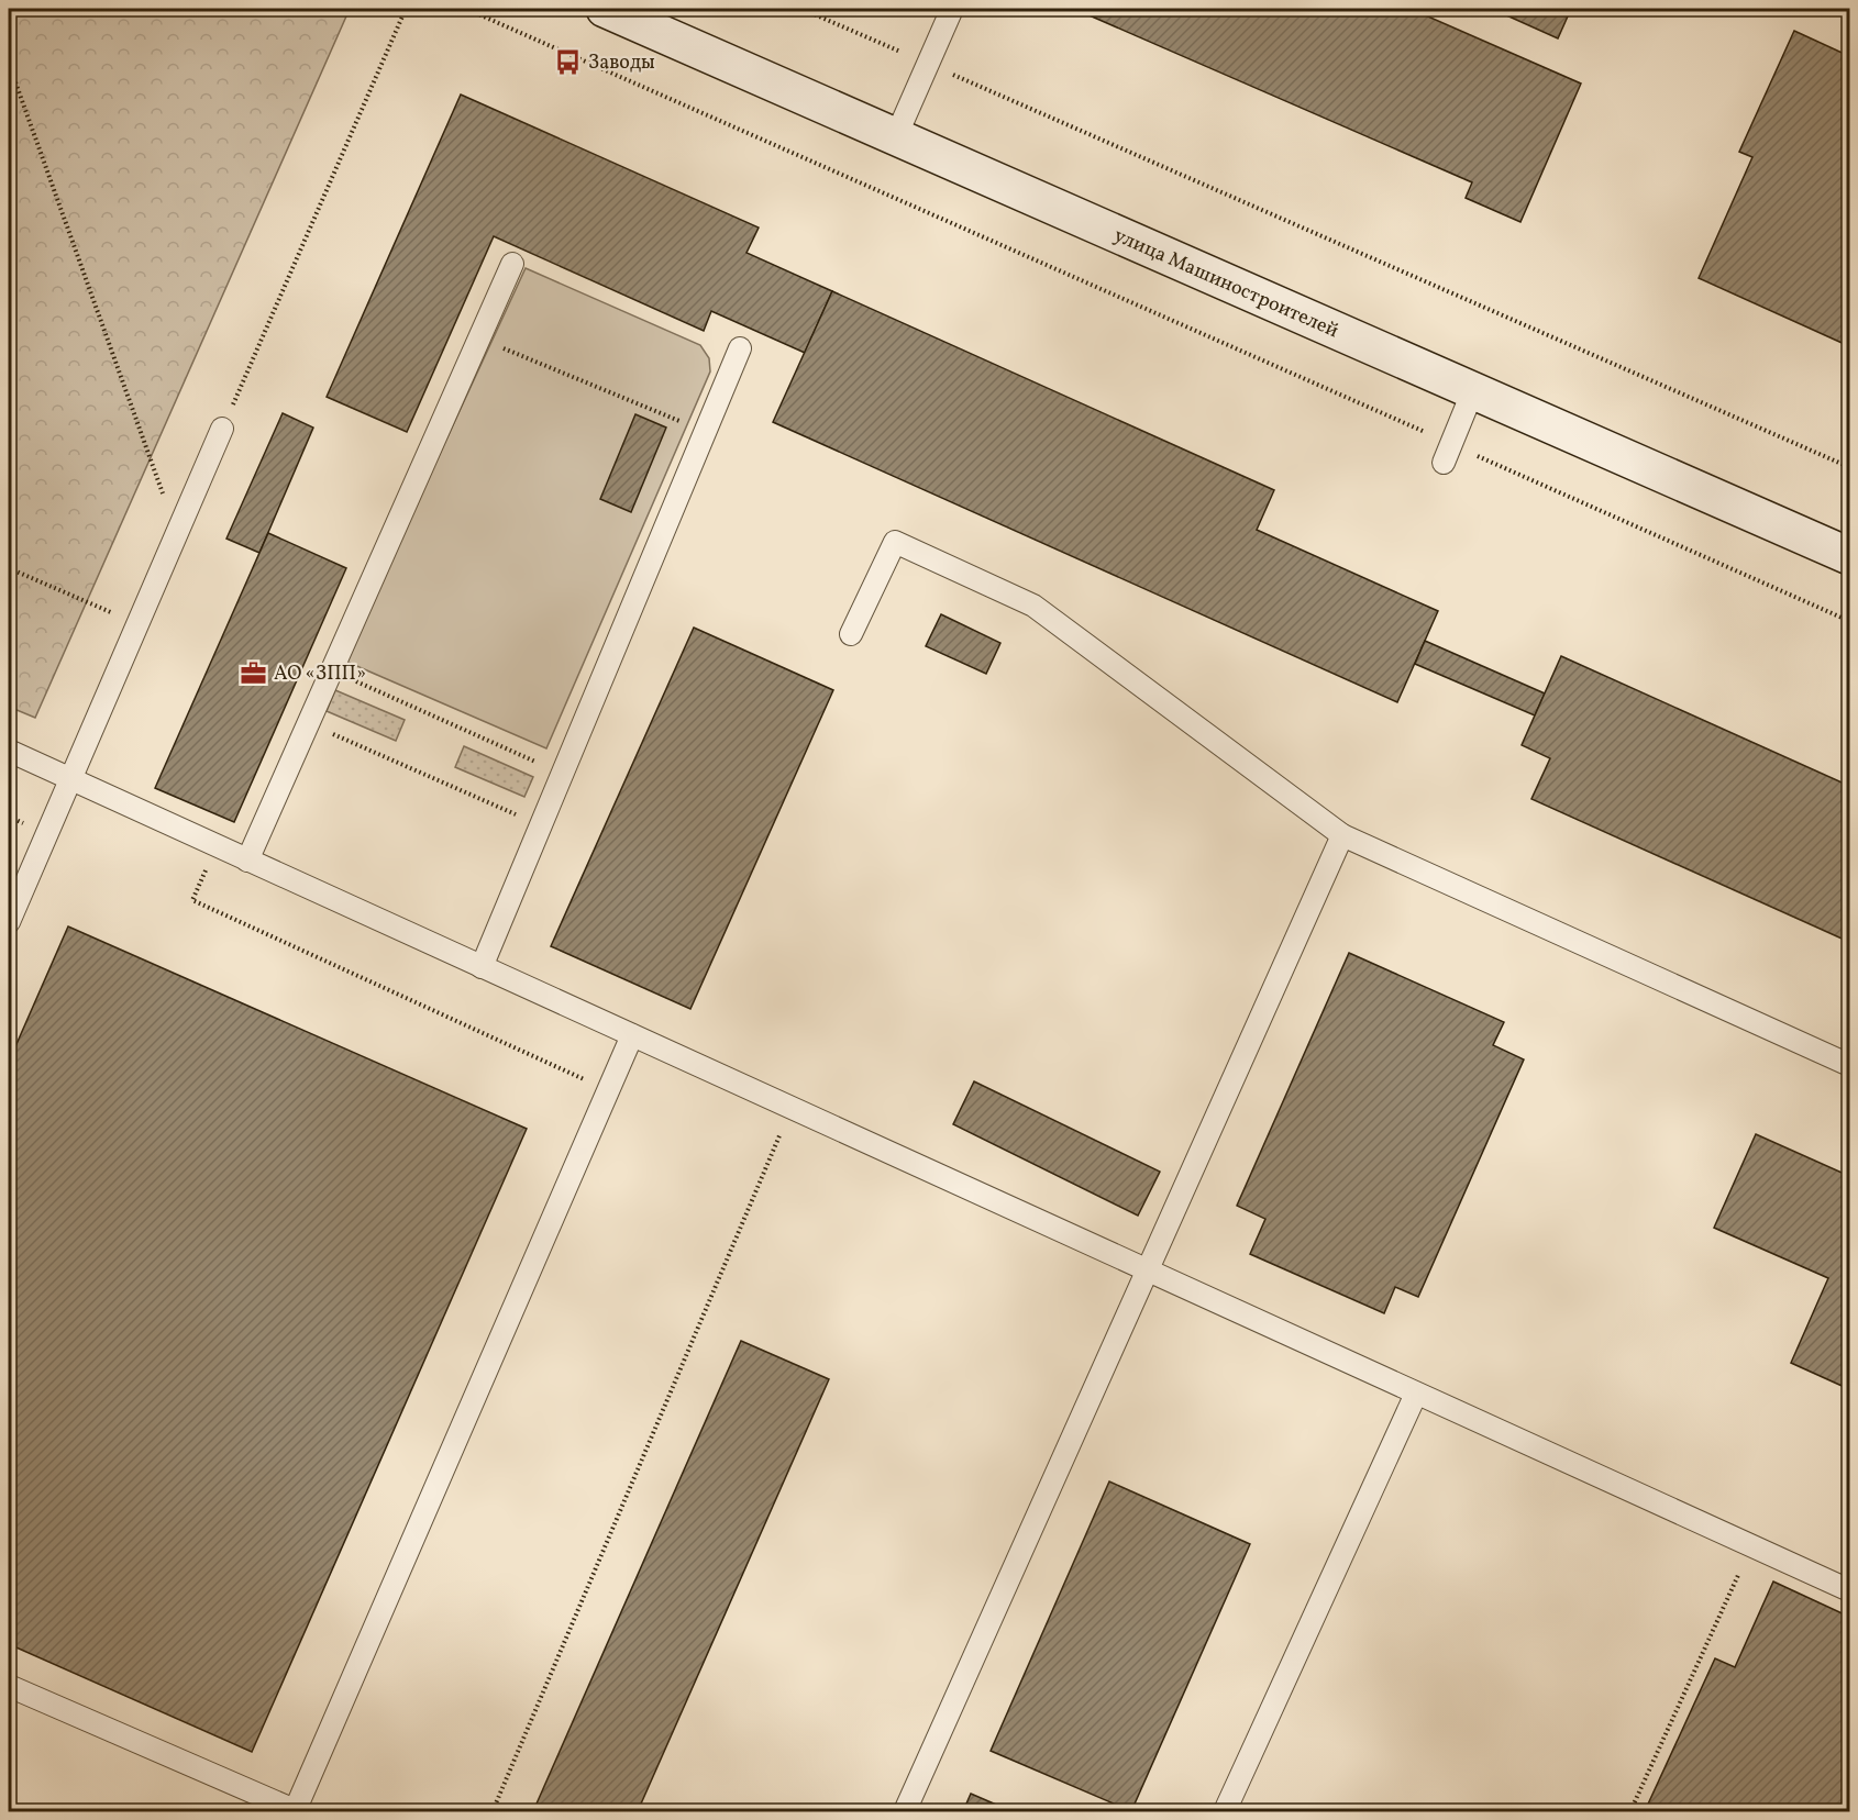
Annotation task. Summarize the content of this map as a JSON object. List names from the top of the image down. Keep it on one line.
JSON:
{"streets":{"main road":["улица Машиностроителей"]},"places":{"bus stop":["Заводы"],"office":["АО «ЗПП»"]}}
